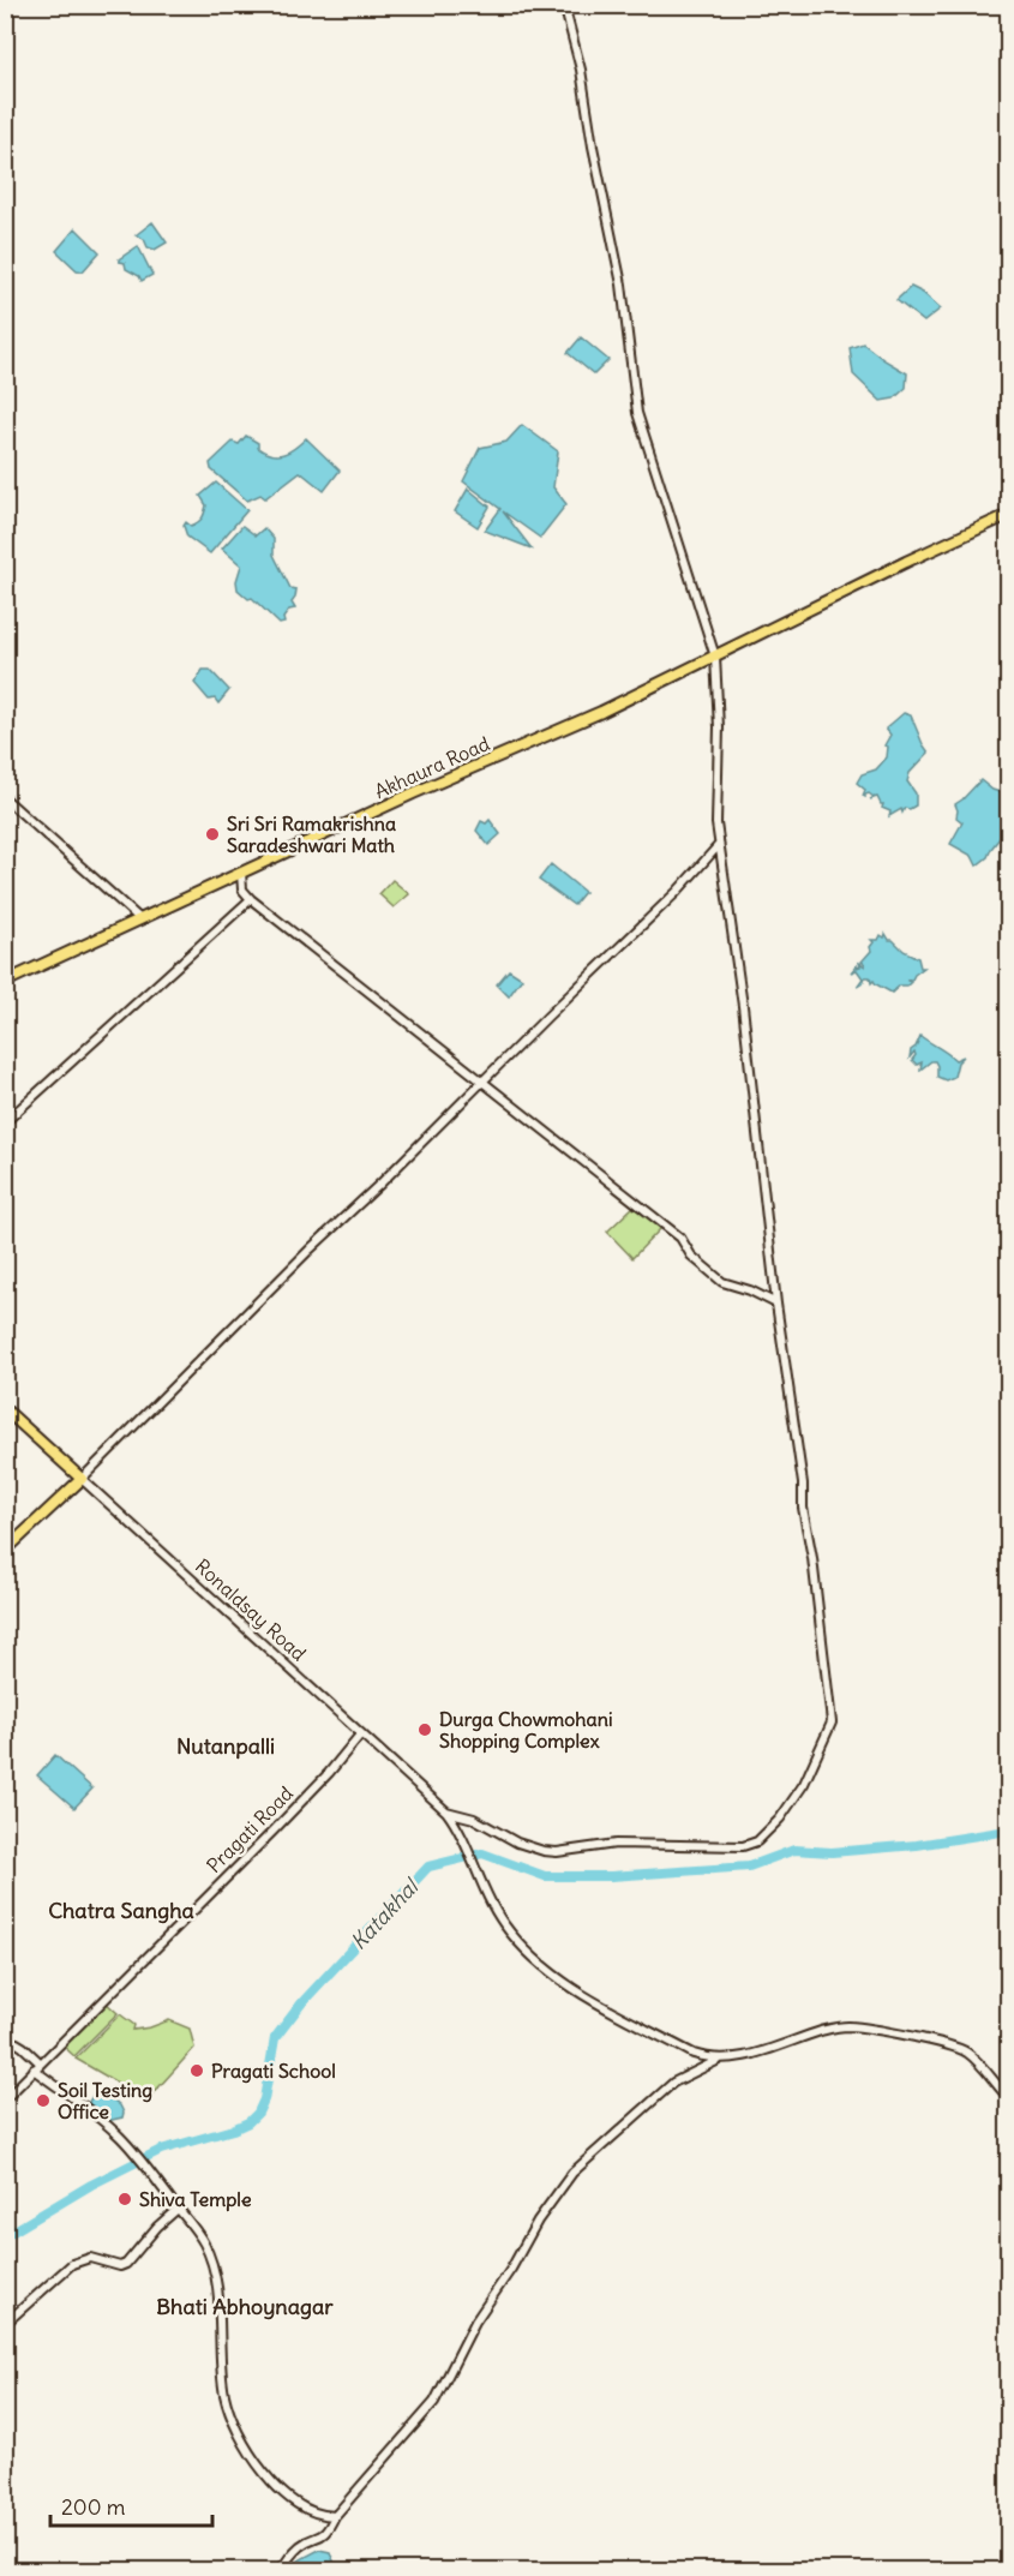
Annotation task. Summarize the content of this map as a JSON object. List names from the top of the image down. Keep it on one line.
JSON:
{"streets":{"main road":["Akhaura Road","Ronaldsay Road"],"street":["Pragati Road"]},"crossings":[["Ronaldsay Road","Pragati Road"]],"districts":["Nutanpalli","Chatra Sangha","Bhati Abhoynagar"],"water":["Katakhal"],"places":["Sri Sri Ramakrishna Saradeshwari Math","Durga Chowmohani Shopping Complex","Pragati School","Soil Testing Office","Shiva Temple"],"scale_bar":"200 m"}
